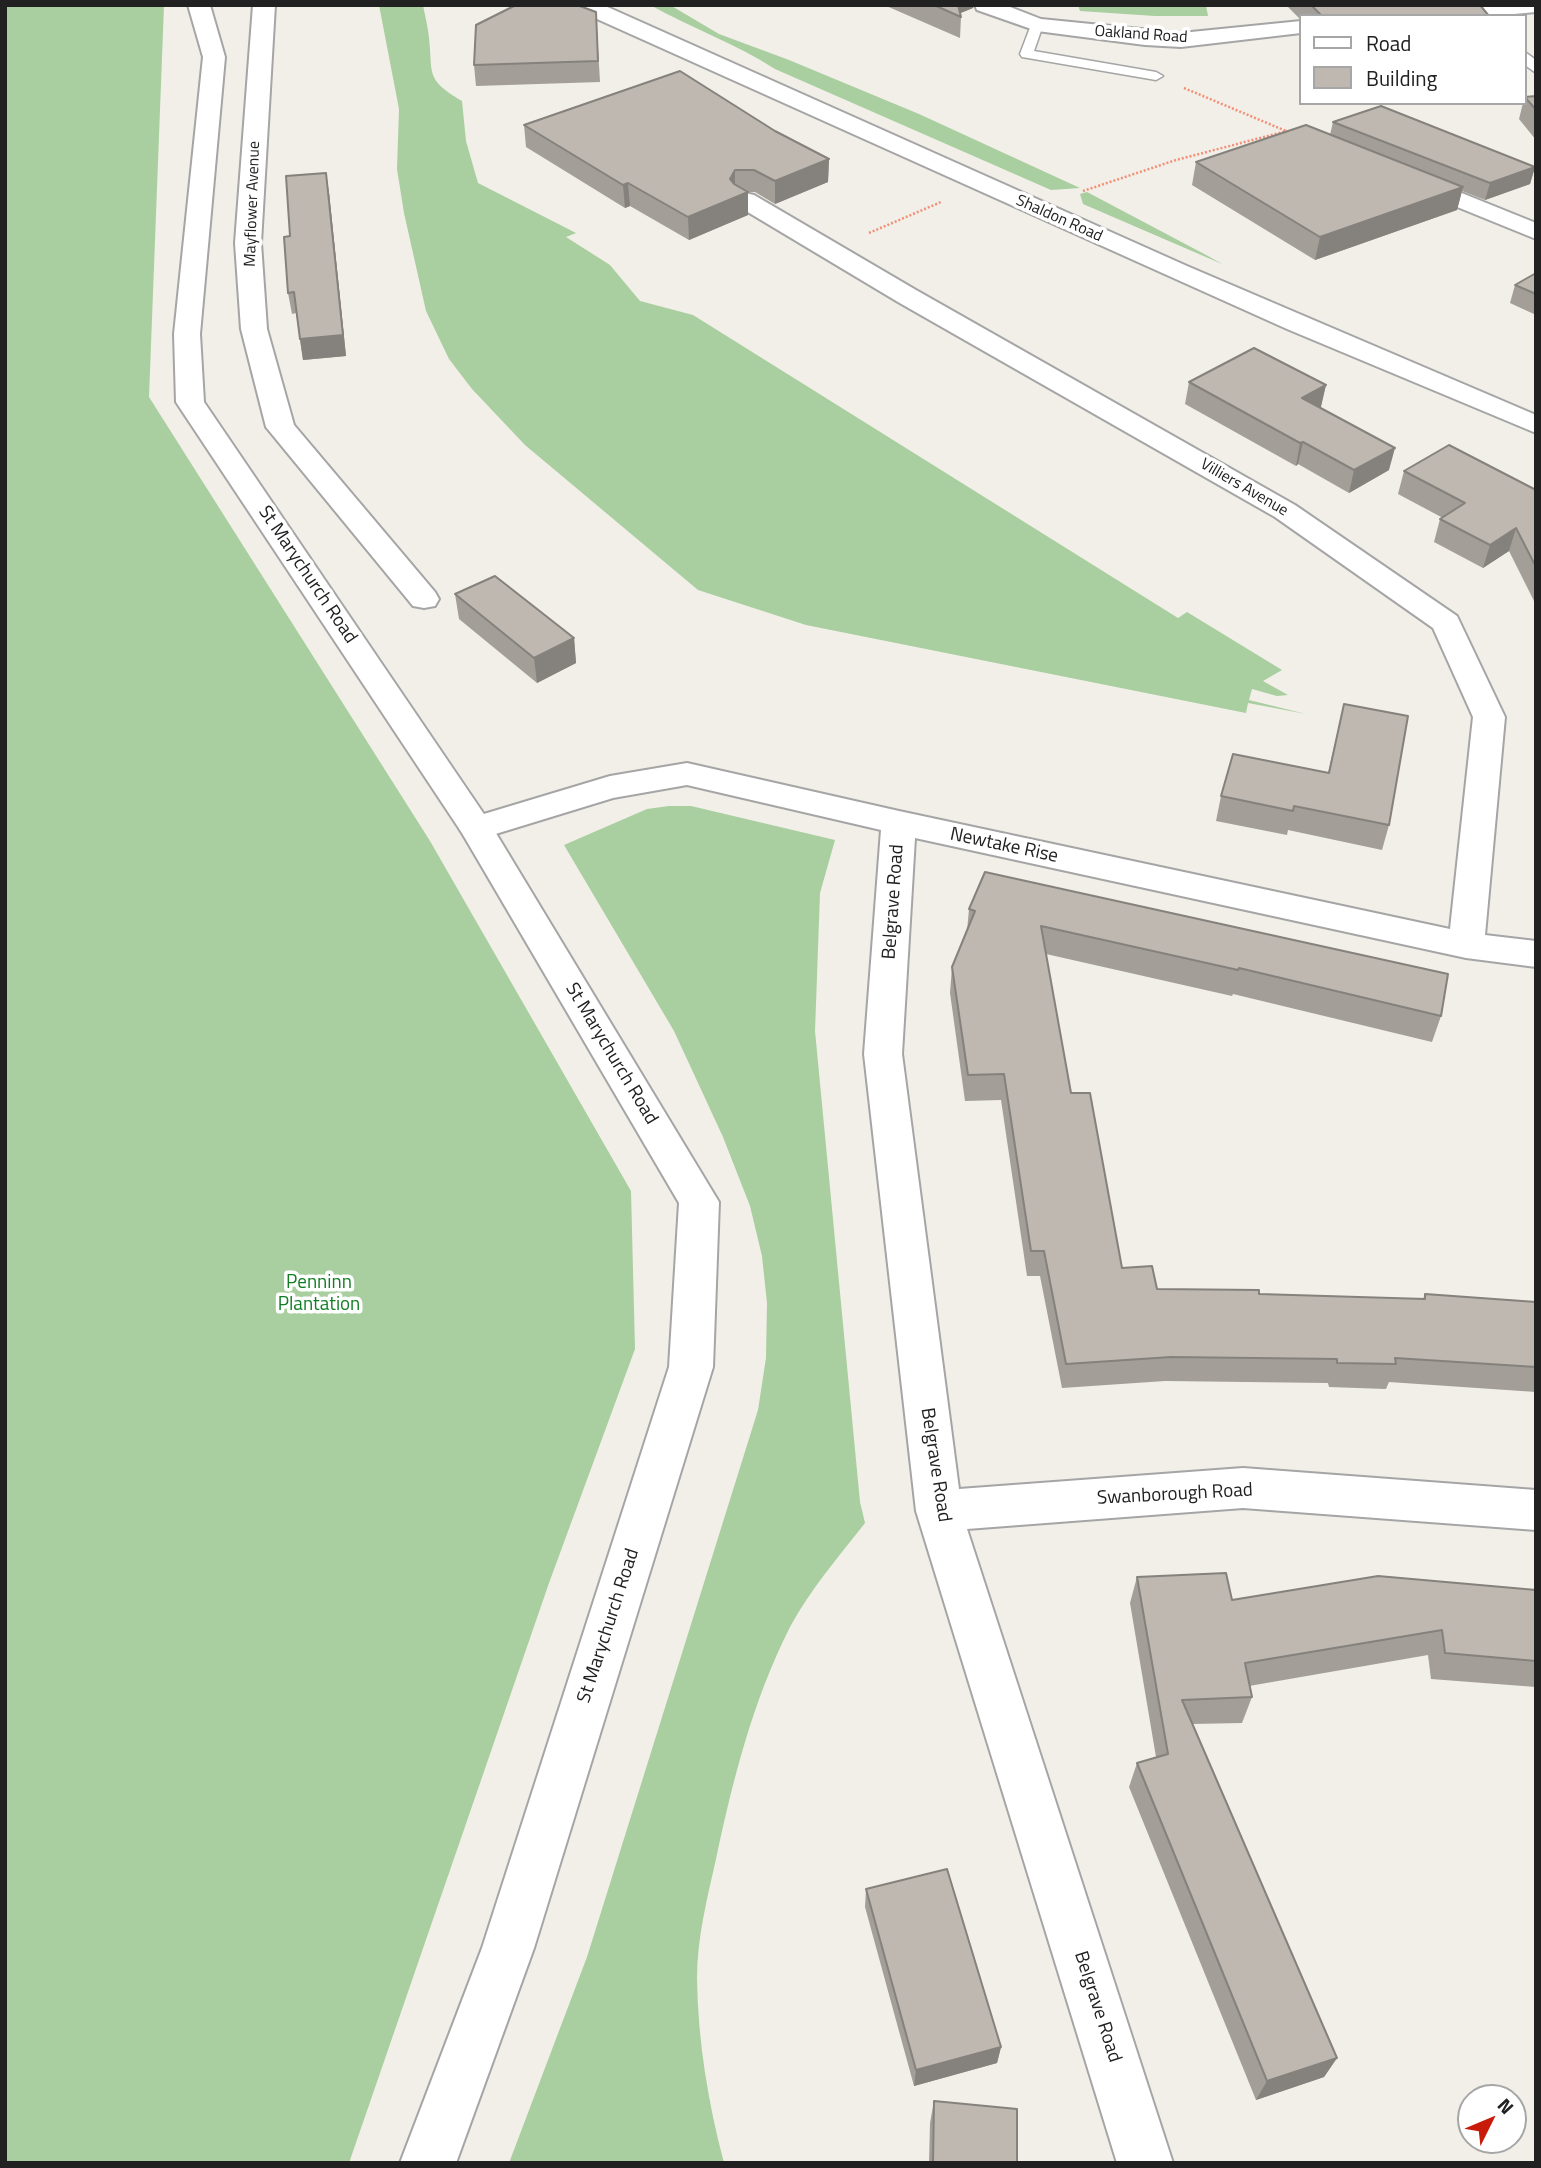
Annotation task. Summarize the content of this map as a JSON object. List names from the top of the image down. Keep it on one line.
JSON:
{"streets":{"street":["Oakland Road","Mayflower Avenue","Shaldon Road","Villiers Avenue","St Marychurch Road","Newtake Rise","Belgrave Road","Swanborough Road"]},"crossings":[["Villiers Avenue","Newtake Rise"],["St Marychurch Road","Newtake Rise"],["Newtake Rise","Belgrave Road"],["Belgrave Road","Swanborough Road"]],"parks":["Penninn Plantation"],"legend":["Road","Building"],"north":"top right"}
